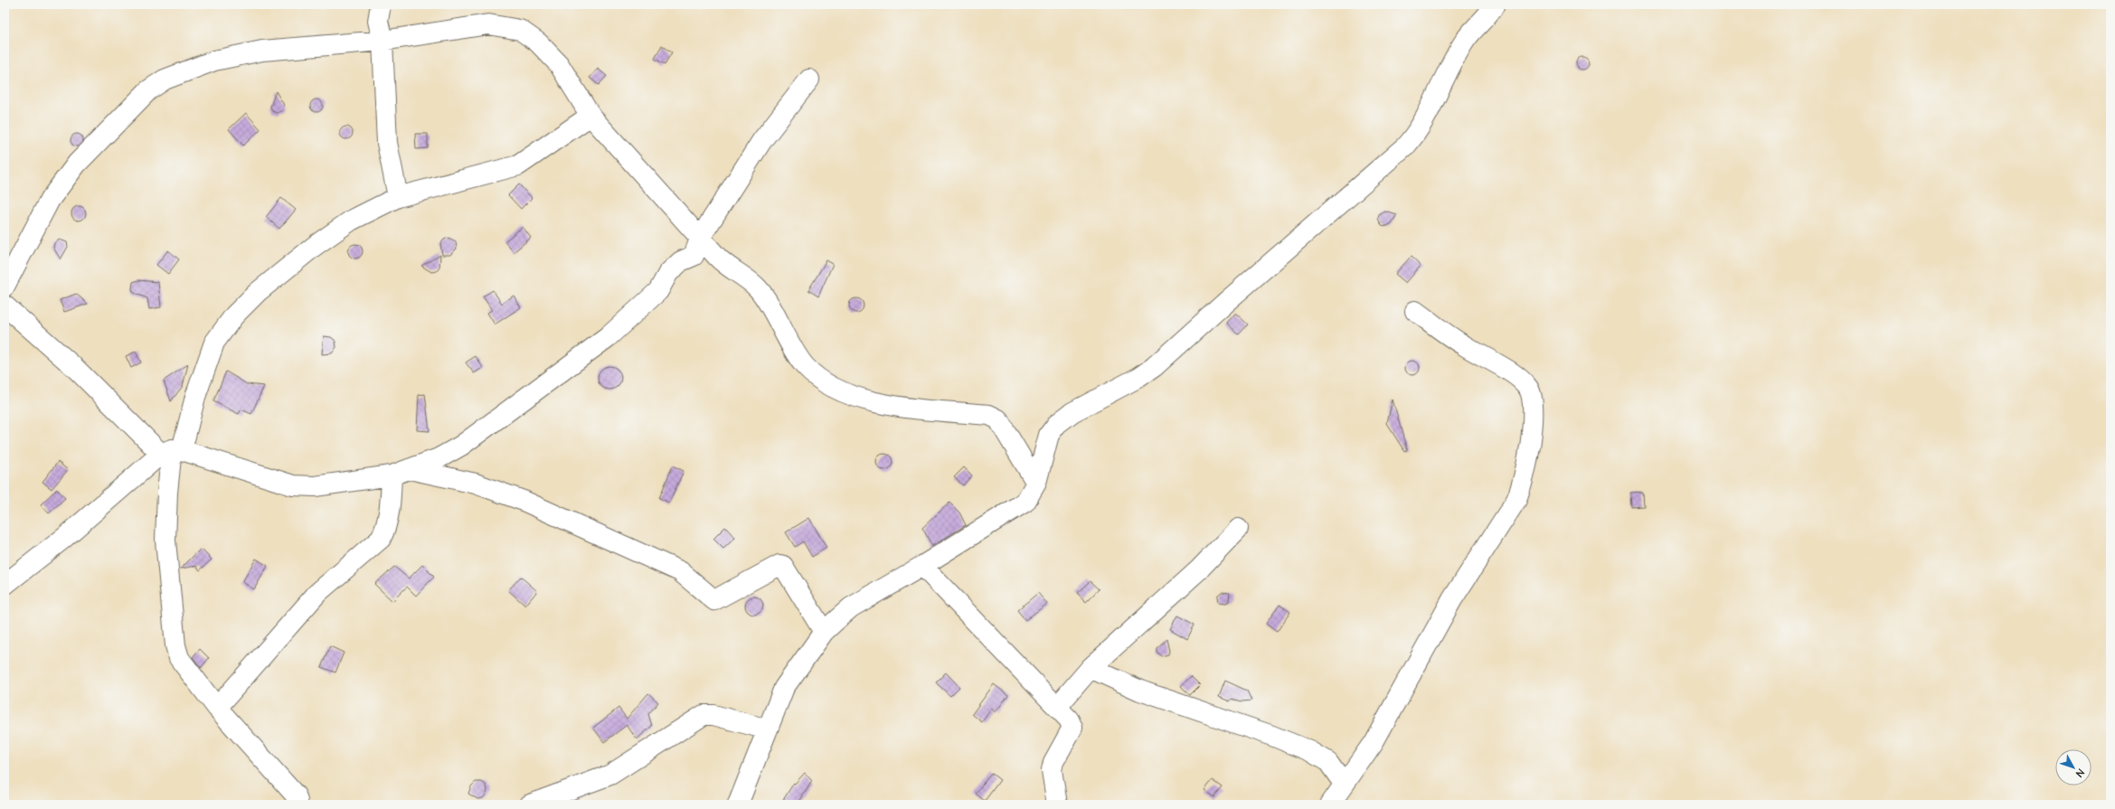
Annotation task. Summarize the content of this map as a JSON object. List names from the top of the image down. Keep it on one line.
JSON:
{"north":"bottom right"}
